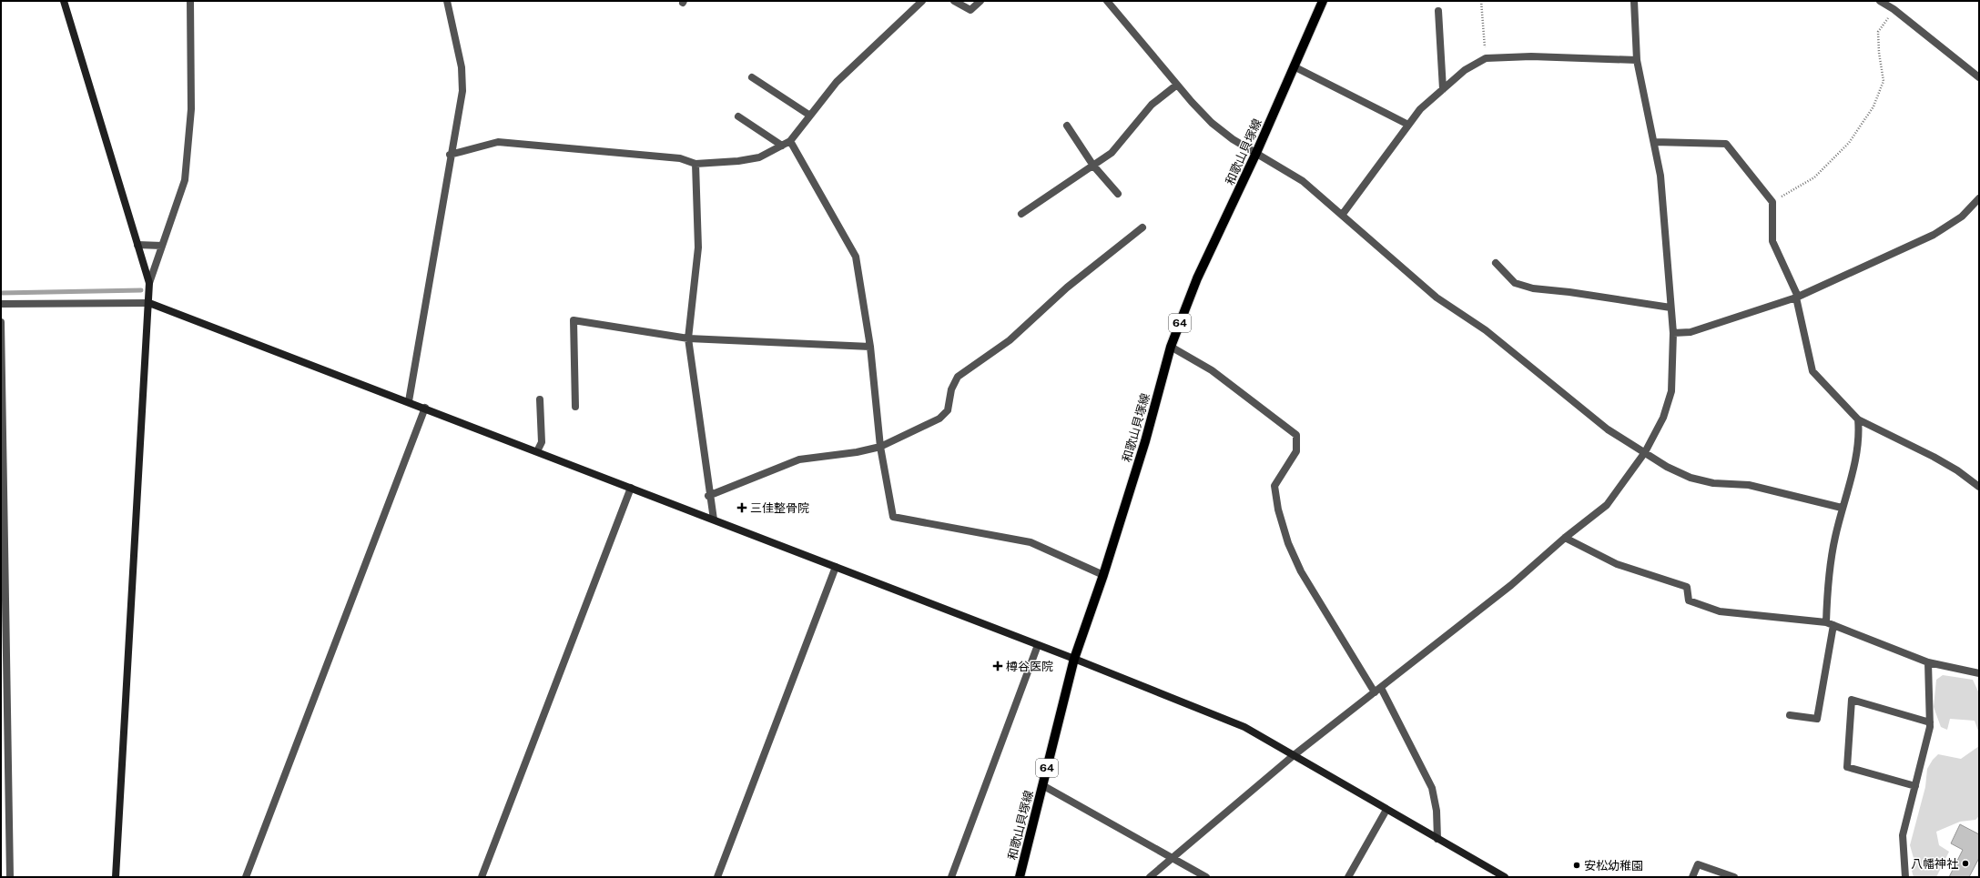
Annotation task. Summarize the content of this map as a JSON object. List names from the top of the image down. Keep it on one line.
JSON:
{"streets":{"main road":["和歌山貝塚線","64"]},"places":{"health":["三佳整骨院","樽谷医院"],"other":["八幡神社","安松幼稚園"]}}
